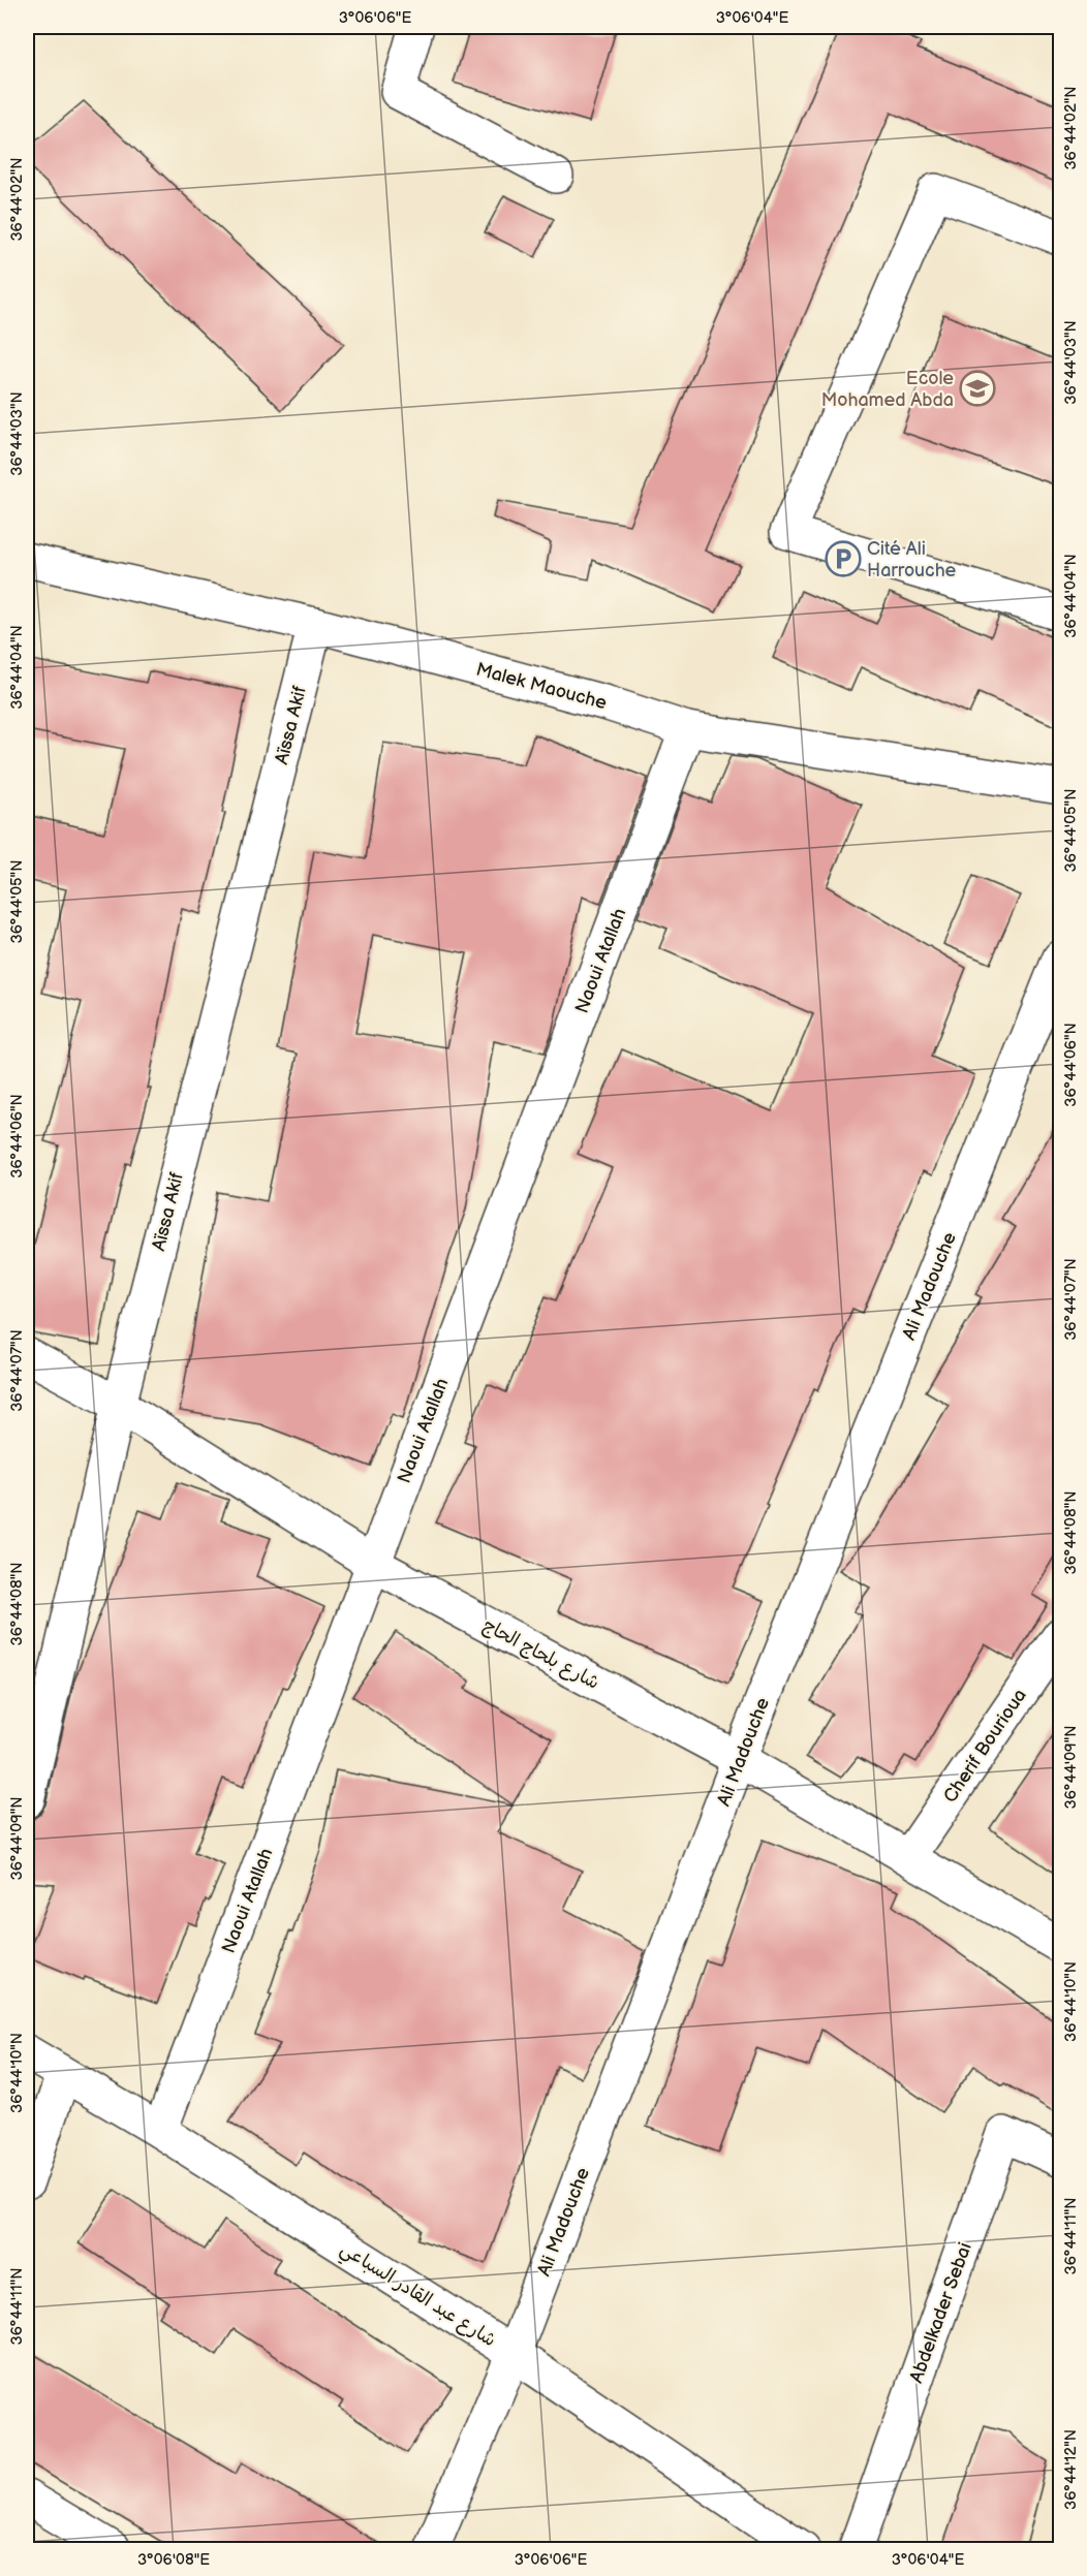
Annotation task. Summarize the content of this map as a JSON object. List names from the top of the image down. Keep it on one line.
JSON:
{"streets":{"street":["Malek Maouche","Aïssa Akif","Naoui Atallah","Ali Madouche","شارع بلحاج الحاج","Cherif Bourioua","شارع عبد القادر السباعي","Abdelkader Sebai"]},"crossings":[["Malek Maouche","Aïssa Akif"],["Malek Maouche","Naoui Atallah"],["Aïssa Akif","شارع بلحاج الحاج"],["Naoui Atallah","شارع بلحاج الحاج"],["Naoui Atallah","شارع عبد القادر السباعي"],["Ali Madouche","شارع بلحاج الحاج"],["Ali Madouche","شارع عبد القادر السباعي"],["شارع بلحاج الحاج","Cherif Bourioua"]],"places":{"school or university":["Ecole Mohamed Abda"],"parking":["Cité Ali Harrouche"]},"coordinates":["3°06'06\"E","3°06'04\"E","36°44'02\"N","36°44'03\"N","36°44'04\"N","36°44'05\"N","36°44'06\"N","36°44'07\"N","36°44'08\"N","36°44'09\"N","36°44'10\"N","36°44'11\"N","36°44'12\"N","3°06'08\"E"]}
